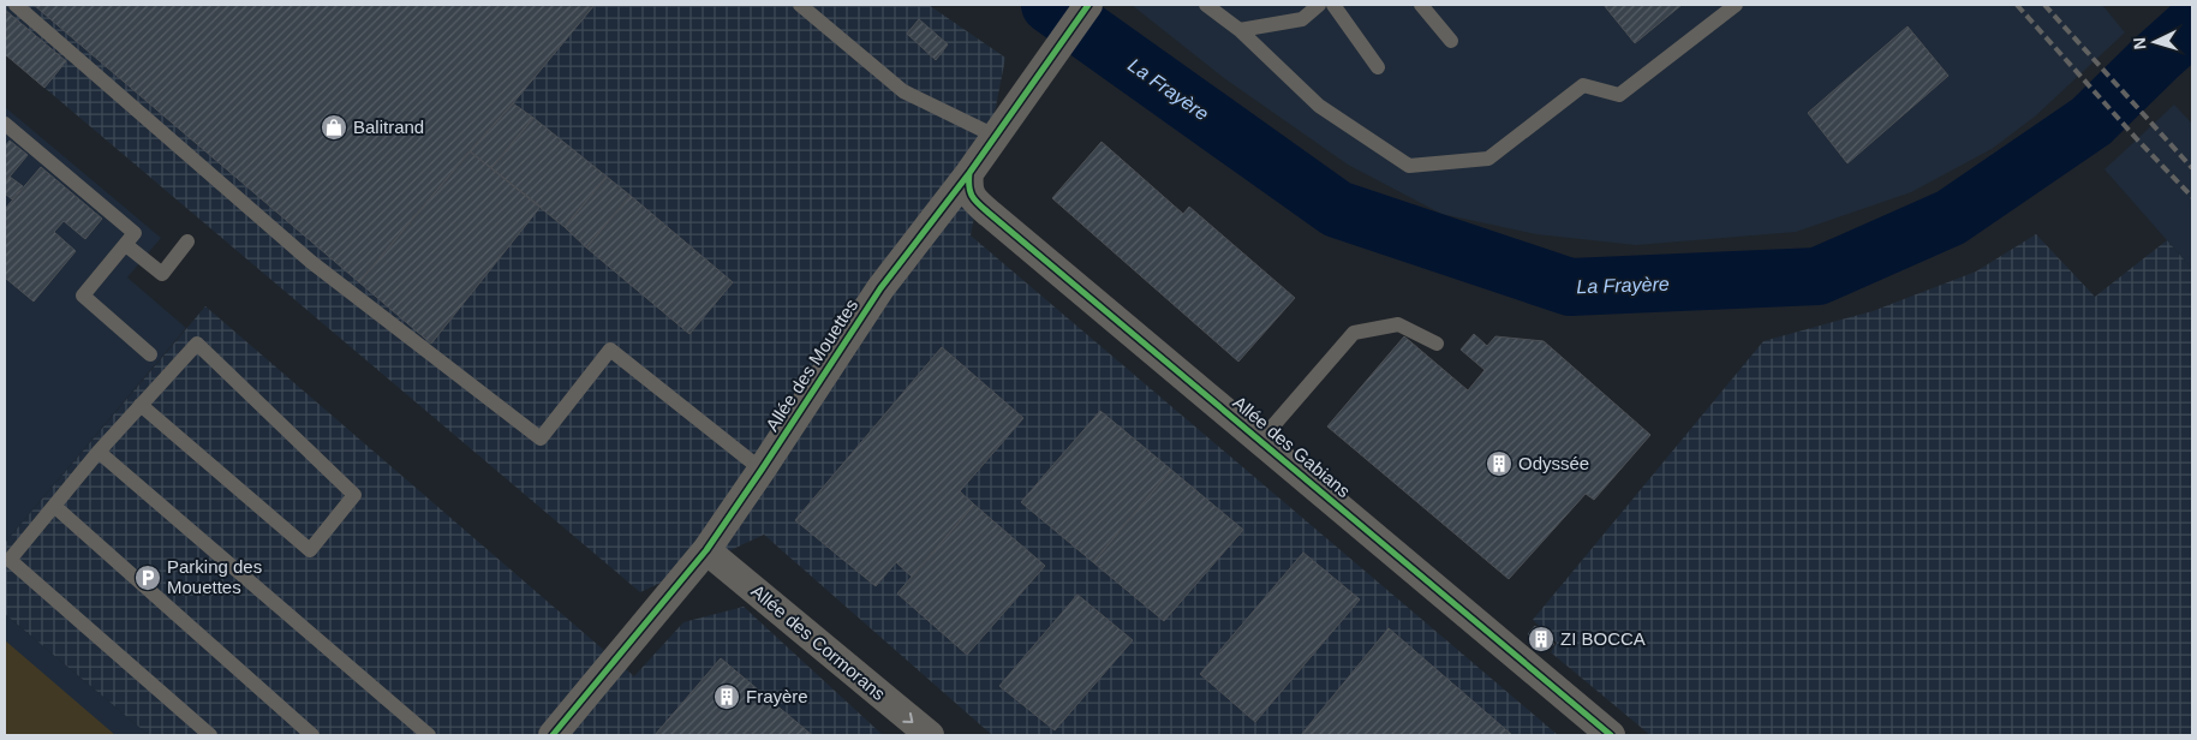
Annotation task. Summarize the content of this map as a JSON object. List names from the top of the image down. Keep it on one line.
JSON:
{"streets":{"street":["Allée des Mouettes","Allée des Gabians","Allée des Cormorans"]},"crossings":[["Allée des Mouettes","Allée des Gabians"],["Allée des Mouettes","Allée des Cormorans"]],"one_way":["Allée des Cormorans"],"water":["La Frayère"],"places":{"shop":["Balitrand"],"building":["Odyssée","ZI BOCCA","Frayère"],"parking":["Parking des Mouettes"]},"north":"left"}
